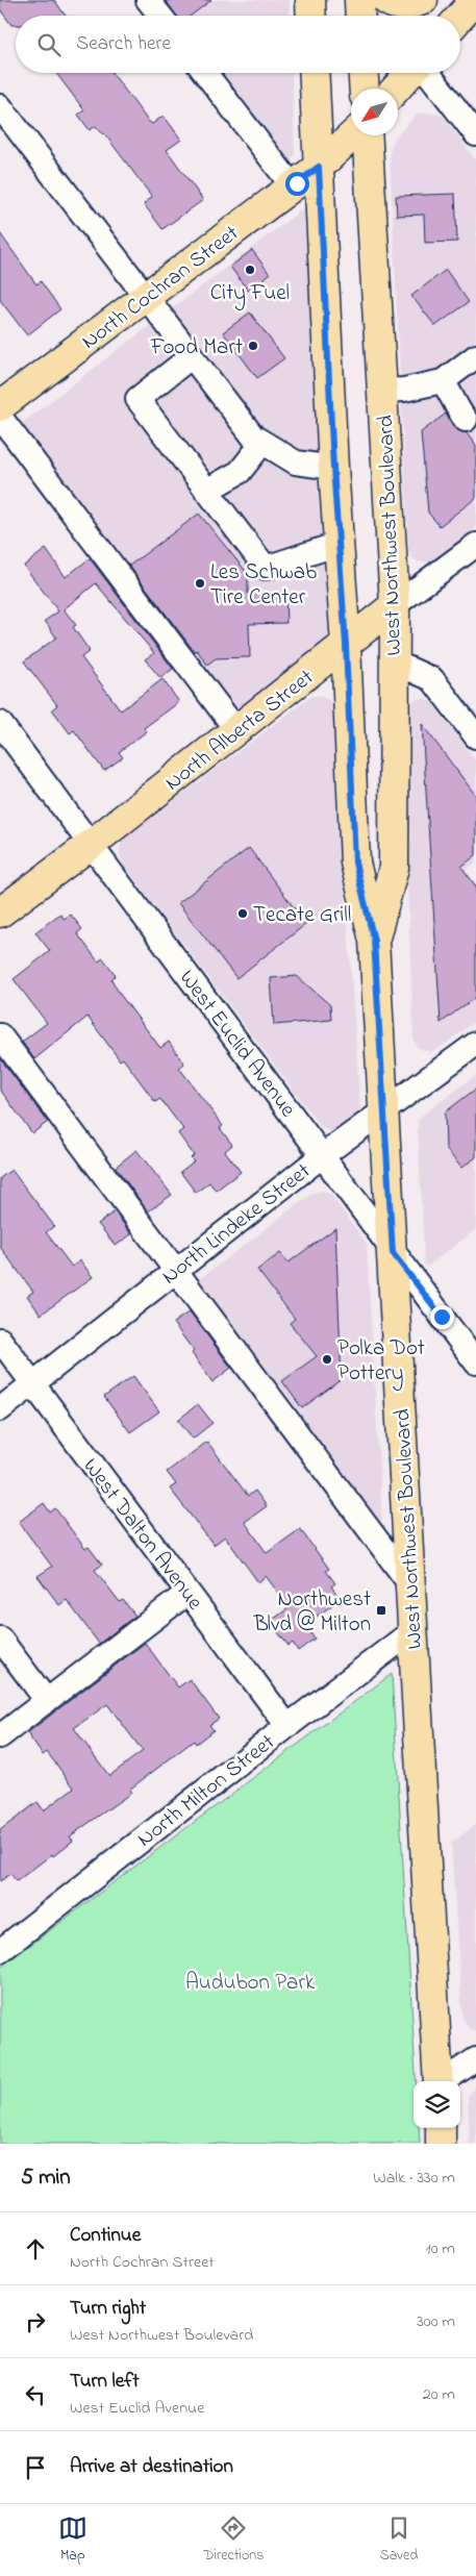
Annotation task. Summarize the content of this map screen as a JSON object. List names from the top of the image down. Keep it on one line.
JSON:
{"streets":{"main road":["North Cochran Street","West Northwest Boulevard","North Alberta Street"],"street":["West Euclid Avenue","North Lindeke Street","West Dalton Avenue","North Milton Street"]},"crossings":[["North Cochran Street","West Northwest Boulevard"],["West Northwest Boulevard","North Alberta Street"],["West Northwest Boulevard","West Euclid Avenue"],["West Northwest Boulevard","North Lindeke Street"],["West Northwest Boulevard","North Milton Street"],["North Alberta Street","West Euclid Avenue"],["West Euclid Avenue","North Lindeke Street"],["North Lindeke Street","West Dalton Avenue"],["West Dalton Avenue","North Milton Street"]],"parks":["Audubon Park"],"places":{"other":["City Fuel","Food Mart","Les Schwab Tire Center","Tecate Grill","Polka Dot Pottery"],"transit":["Northwest Blvd @ Milton"]},"north":"bottom left","page":{"search":"Search here","heading":["5 min","Walk · 330 m"],"list":[["Continue","North Cochran Street","10 m"],["Turn right","West Northwest Boulevard","300 m"],["Turn left","West Euclid Avenue","20 m"],"Arrive at destination"],"nav":["Map","Directions","Saved"]}}
